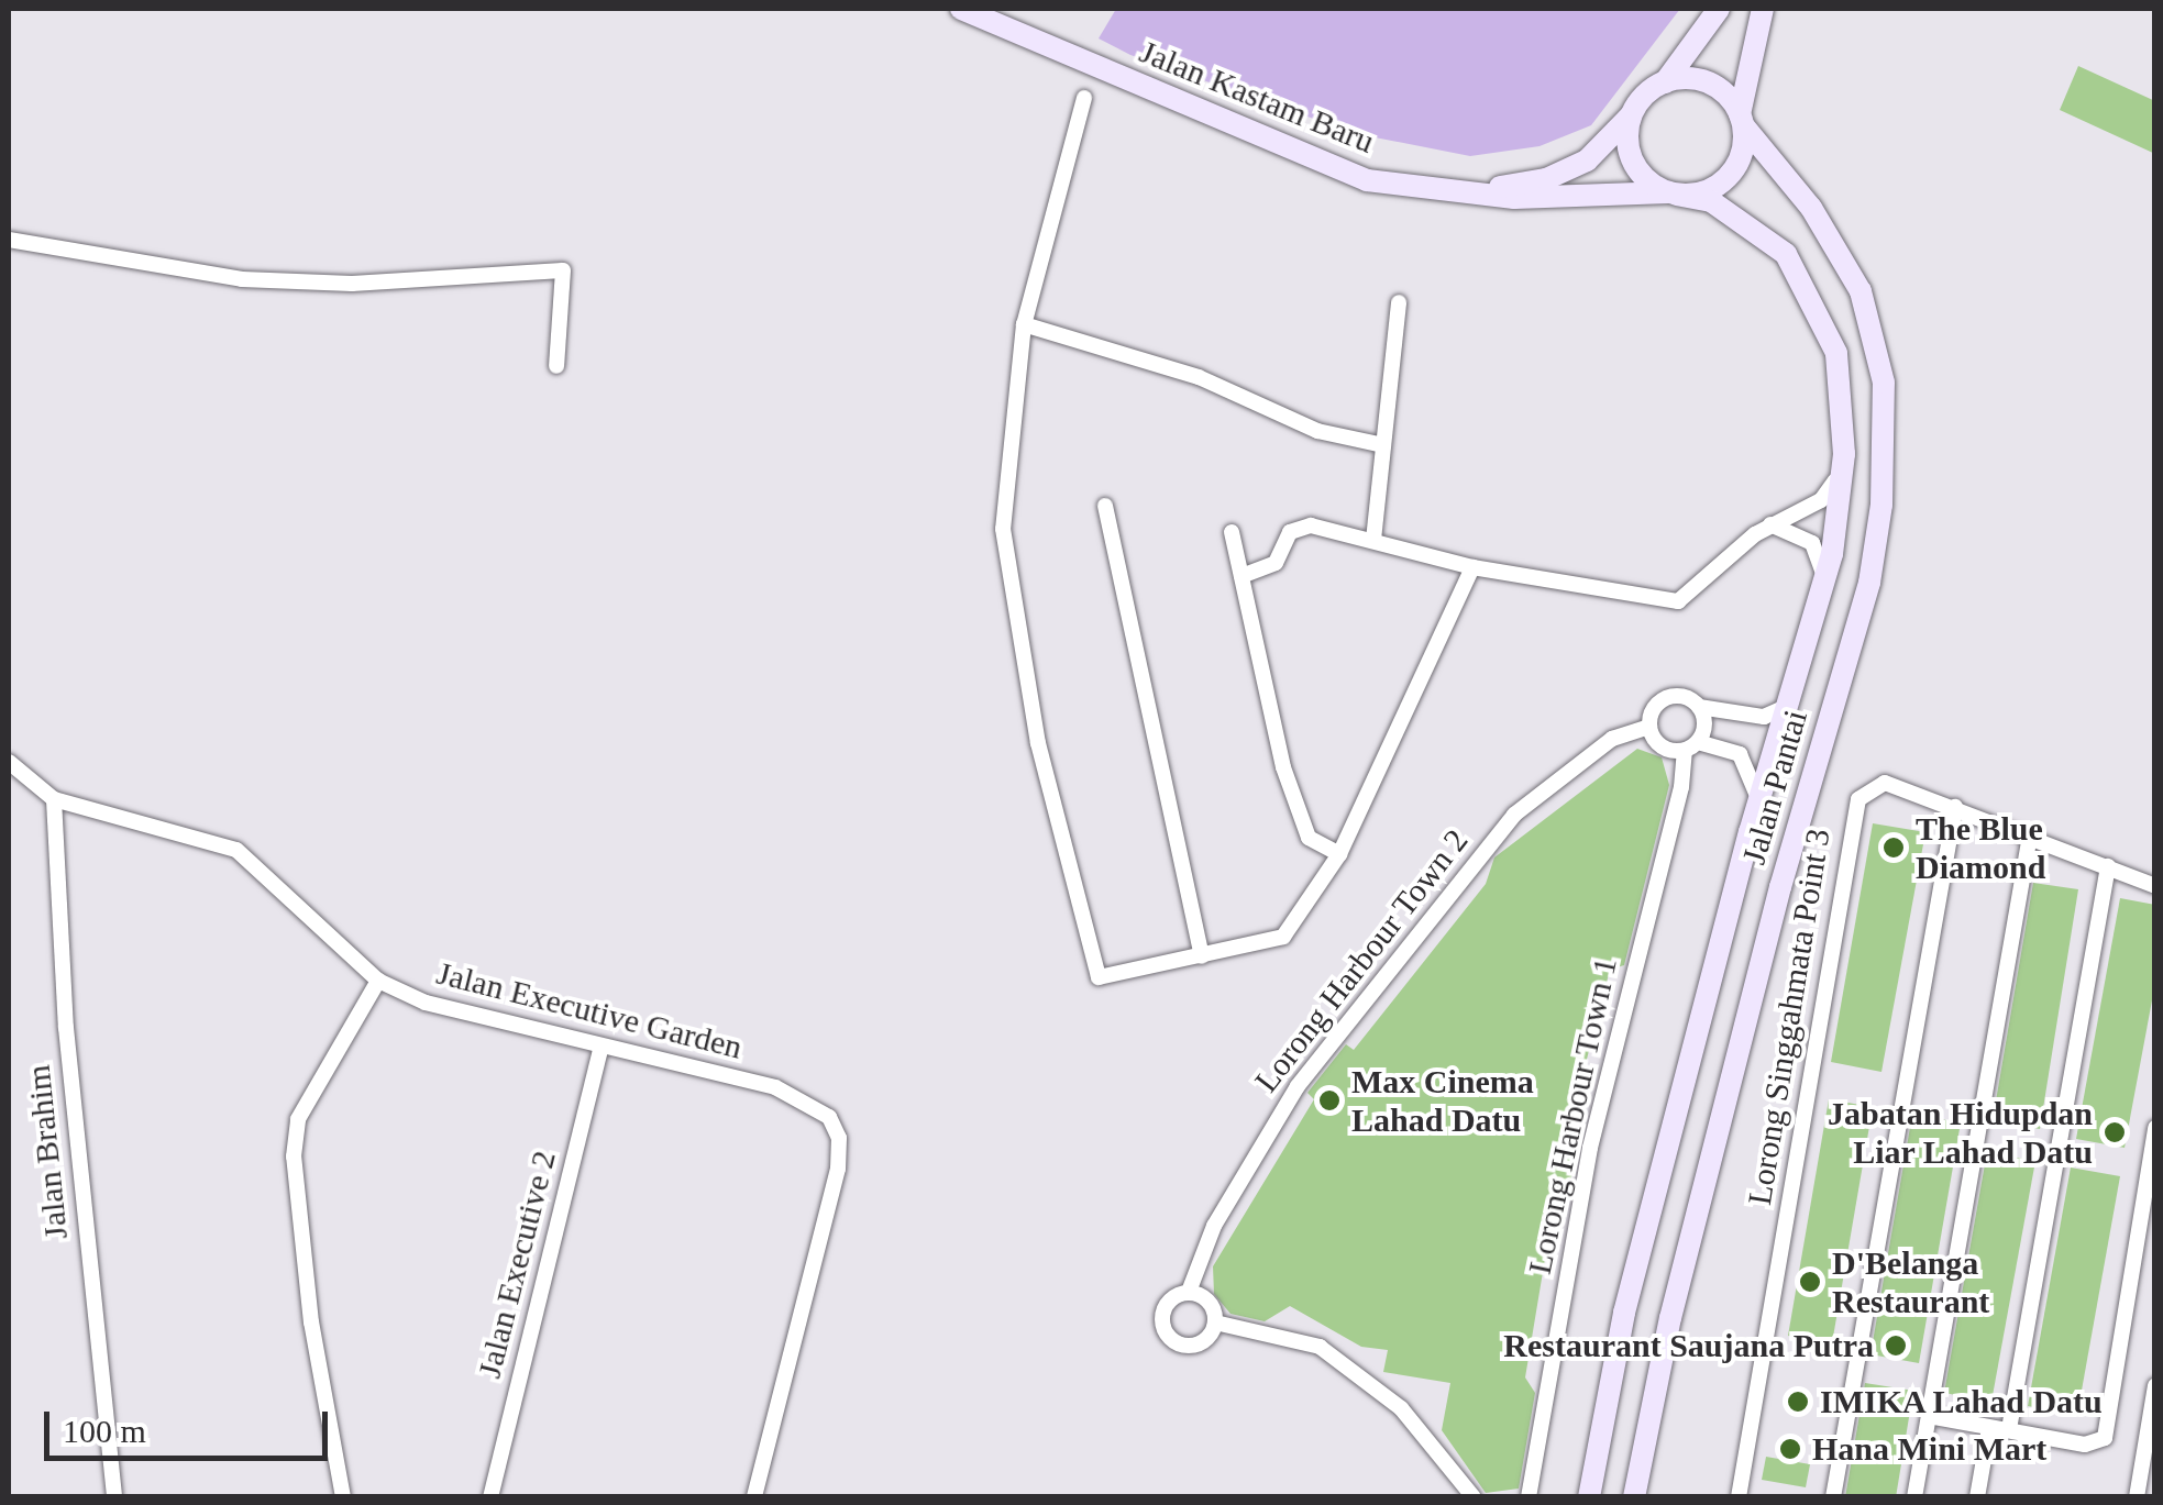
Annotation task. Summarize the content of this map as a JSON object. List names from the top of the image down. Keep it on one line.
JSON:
{"streets":{"street":["Jalan Kastam Baru","Jalan Pantai","Lorong Harbour Town 2","Jalan Executive Garden","Lorong Singgahmata Point 3","Lorong Harbour Town 1","Jalan Brahim","Jalan Executive 2"]},"crossings":[["Jalan Kastam Baru","Jalan Pantai"],["Lorong Harbour Town 2","Lorong Harbour Town 1"],["Jalan Executive Garden","Jalan Brahim"],["Jalan Executive Garden","Jalan Executive 2"]],"places":["The Blue Diamond","Max Cinema Lahad Datu","Jabatan Hidupdan Liar Lahad Datu","D'Belanga Restaurant","Restaurant Saujana Putra","IMIKA Lahad Datu","Hana Mini Mart"],"scale_bar":"100 m"}
